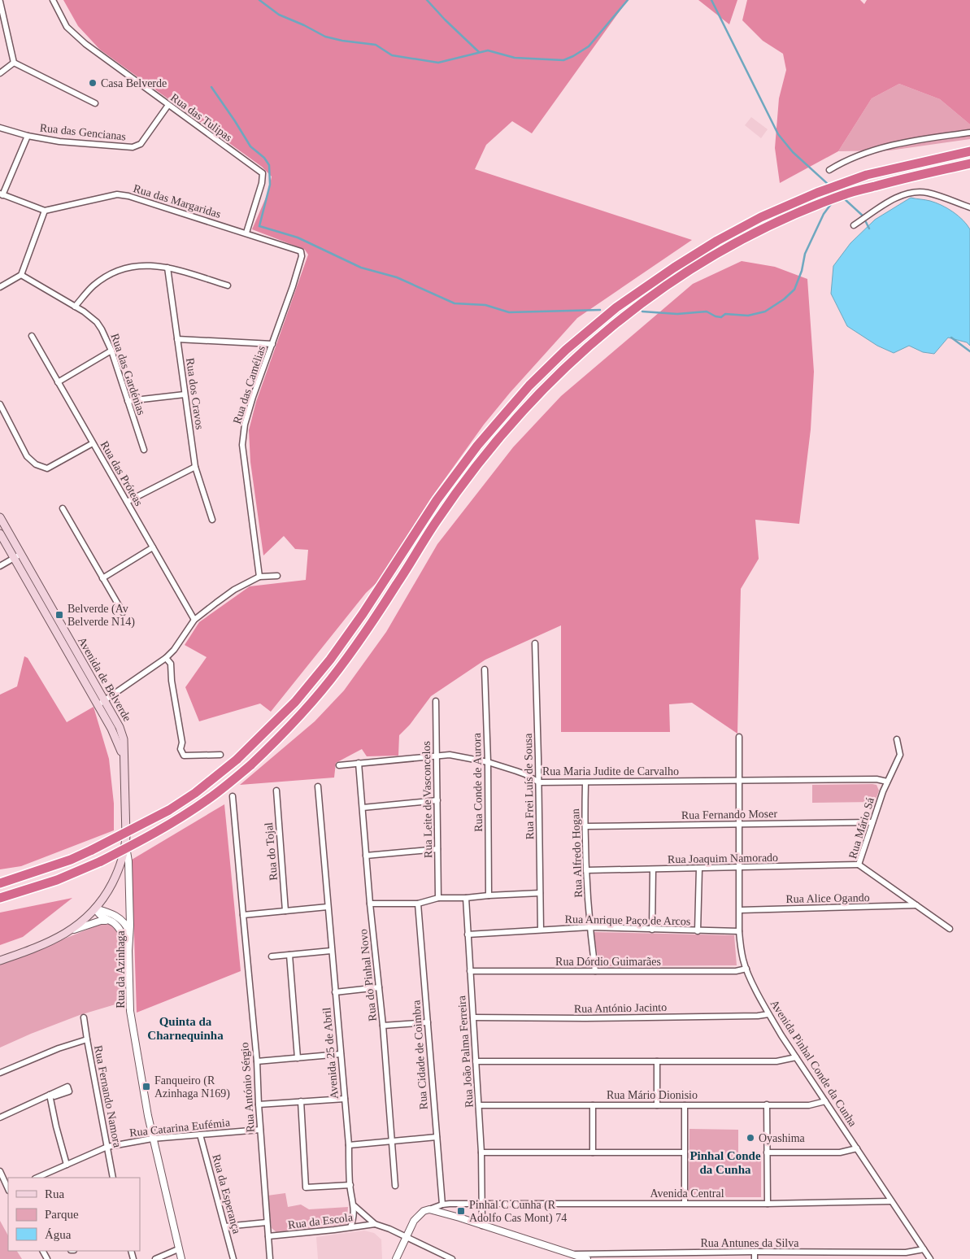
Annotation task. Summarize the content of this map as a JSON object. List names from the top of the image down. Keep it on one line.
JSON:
{"streets":{"main road":["Avenida de Belverde"],"street":["Rua das Tulipas","Rua das Gencianas","Rua das Margaridas","Rua das Gardénias","Rua das Camélias","Rua dos Cravos","Rua das Próteas","Rua Maria Judite de Carvalho","Rua Conde de Aurora","Rua Frei Luís de Sousa","Rua Leite de Vasconcelos","Rua Fernando Moser","Rua Mário Sá","Rua do Tojal","Rua Alfredo Hogan","Rua Joaquim Namorado","Rua Alice Ogando","Rua Anrique Paço de Arcos","Rua Dórdio Guimarães","Rua da Azinhaga","Rua do Pinhal Novo","Rua António Jacinto","Rua João Palma Ferreira","Avenida 25 de Abril","Rua Cidade de Coimbra","Avenida Pinhal Conde da Cunha","Rua António Sérgio","Rua Mário Dionisio","Rua Fernando Namora","Rua Catarina Eufémia","Avenida Central","Rua da Esperança","Rua da Escola","Rua Antunes da Silva"]},"crossings":[["Rua das Tulipas","Rua das Gencianas"],["Rua das Tulipas","Rua das Margaridas"],["Rua das Margaridas","Rua das Camélias"],["Rua Maria Judite de Carvalho","Rua Conde de Aurora"],["Rua Maria Judite de Carvalho","Rua Frei Luís de Sousa"],["Rua Maria Judite de Carvalho","Rua Leite de Vasconcelos"],["Rua Maria Judite de Carvalho","Rua Mário Sá"],["Rua Maria Judite de Carvalho","Rua Alfredo Hogan"],["Rua Maria Judite de Carvalho","Rua do Pinhal Novo"],["Rua Maria Judite de Carvalho","Avenida Pinhal Conde da Cunha"],["Rua Frei Luís de Sousa","Rua Anrique Paço de Arcos"],["Rua Fernando Moser","Rua Mário Sá"],["Rua Fernando Moser","Rua Alfredo Hogan"],["Rua Fernando Moser","Avenida Pinhal Conde da Cunha"],["Rua Mário Sá","Rua Joaquim Namorado"],["Rua Mário Sá","Rua Alice Ogando"],["Rua Alfredo Hogan","Rua Joaquim Namorado"],["Rua Alfredo Hogan","Rua Anrique Paço de Arcos"],["Rua Alfredo Hogan","Rua Dórdio Guimarães"],["Rua Joaquim Namorado","Avenida Pinhal Conde da Cunha"],["Rua Alice Ogando","Avenida Pinhal Conde da Cunha"],["Rua Anrique Paço de Arcos","Rua João Palma Ferreira"],["Rua Anrique Paço de Arcos","Avenida Pinhal Conde da Cunha"],["Rua Dórdio Guimarães","Rua João Palma Ferreira"],["Rua Dórdio Guimarães","Avenida Pinhal Conde da Cunha"],["Rua da Azinhaga","Rua Catarina Eufémia"],["Rua António Jacinto","Rua João Palma Ferreira"],["Rua António Jacinto","Avenida Pinhal Conde da Cunha"],["Rua João Palma Ferreira","Rua Mário Dionisio"],["Rua João Palma Ferreira","Avenida Central"],["Rua Cidade de Coimbra","Avenida Central"],["Avenida Pinhal Conde da Cunha","Rua Mário Dionisio"],["Avenida Pinhal Conde da Cunha","Avenida Central"],["Avenida Pinhal Conde da Cunha","Rua Antunes da Silva"],["Rua António Sérgio","Rua Catarina Eufémia"],["Rua António Sérgio","Rua da Escola"],["Rua Fernando Namora","Rua Catarina Eufémia"],["Rua Catarina Eufémia","Rua da Esperança"]],"districts":["Quinta da Charnequinha","Pinhal Conde da Cunha"],"places":{"other":["Casa Belverde","Oyashima"],"transit":["Belverde (Av Belverde N14)","Fanqueiro (R Azinhaga N169)","Pinhal C Cunha (R Adolfo Cas Mont) 74"]},"legend":["Rua","Parque","Água"]}
